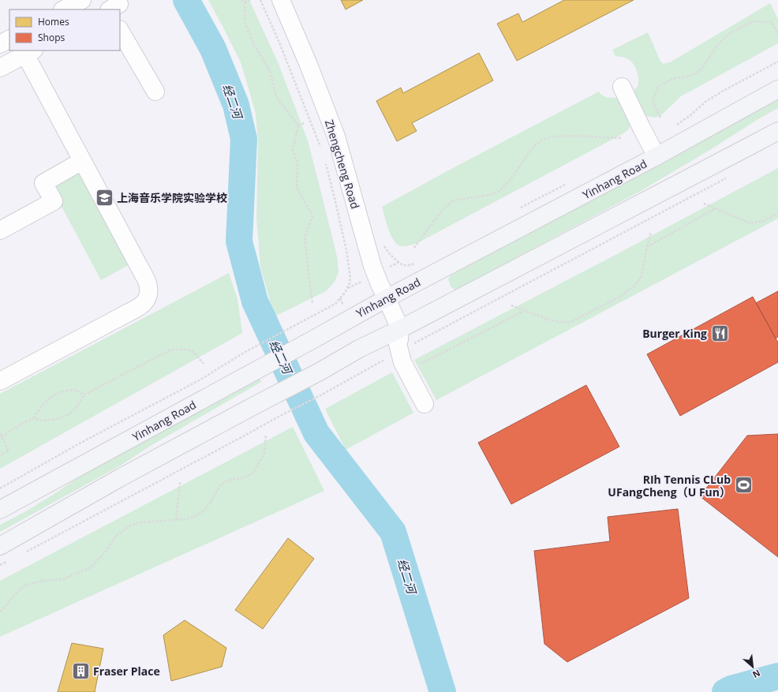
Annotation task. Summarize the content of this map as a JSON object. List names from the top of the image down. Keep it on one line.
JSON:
{"streets":{"main road":["Yinhang Road"],"street":["Zhengcheng Road"]},"crossings":[["Zhengcheng Road","Yinhang Road"]],"water":["经二河"],"places":{"school or university":["上海音乐学院实验学校"],"restaurant":["Burger King"],"sports":["RIh Tennis CLub UFangCheng（U Fun）"],"building":["Fraser Place"]},"legend":["Homes","Shops"],"north":"bottom right"}
